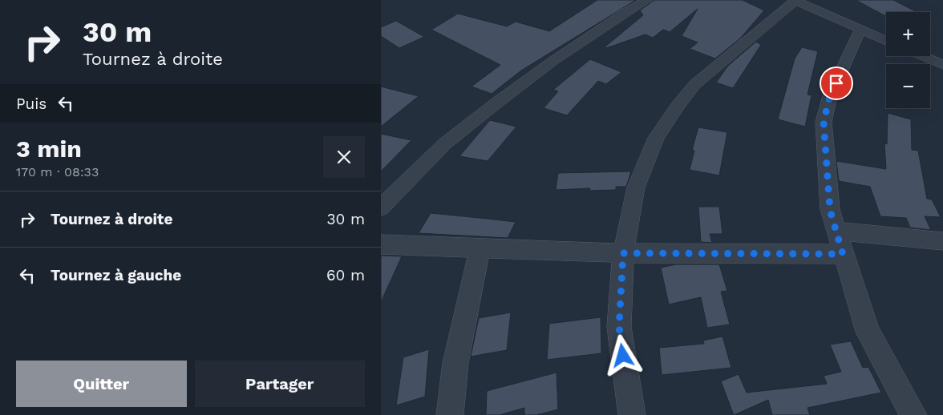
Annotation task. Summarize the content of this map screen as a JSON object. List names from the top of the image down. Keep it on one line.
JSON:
{"page":{"turn":["30 m","Tournez à droite"],"map_buttons":["+","−"],"then":"Puis","heading":["3 min","170 m · 08:33"],"list":[{"name":"Tournez à droite","value":"30 m"},{"name":"Tournez à gauche","value":"60 m"}],"buttons":["Quitter","Partager"]}}
